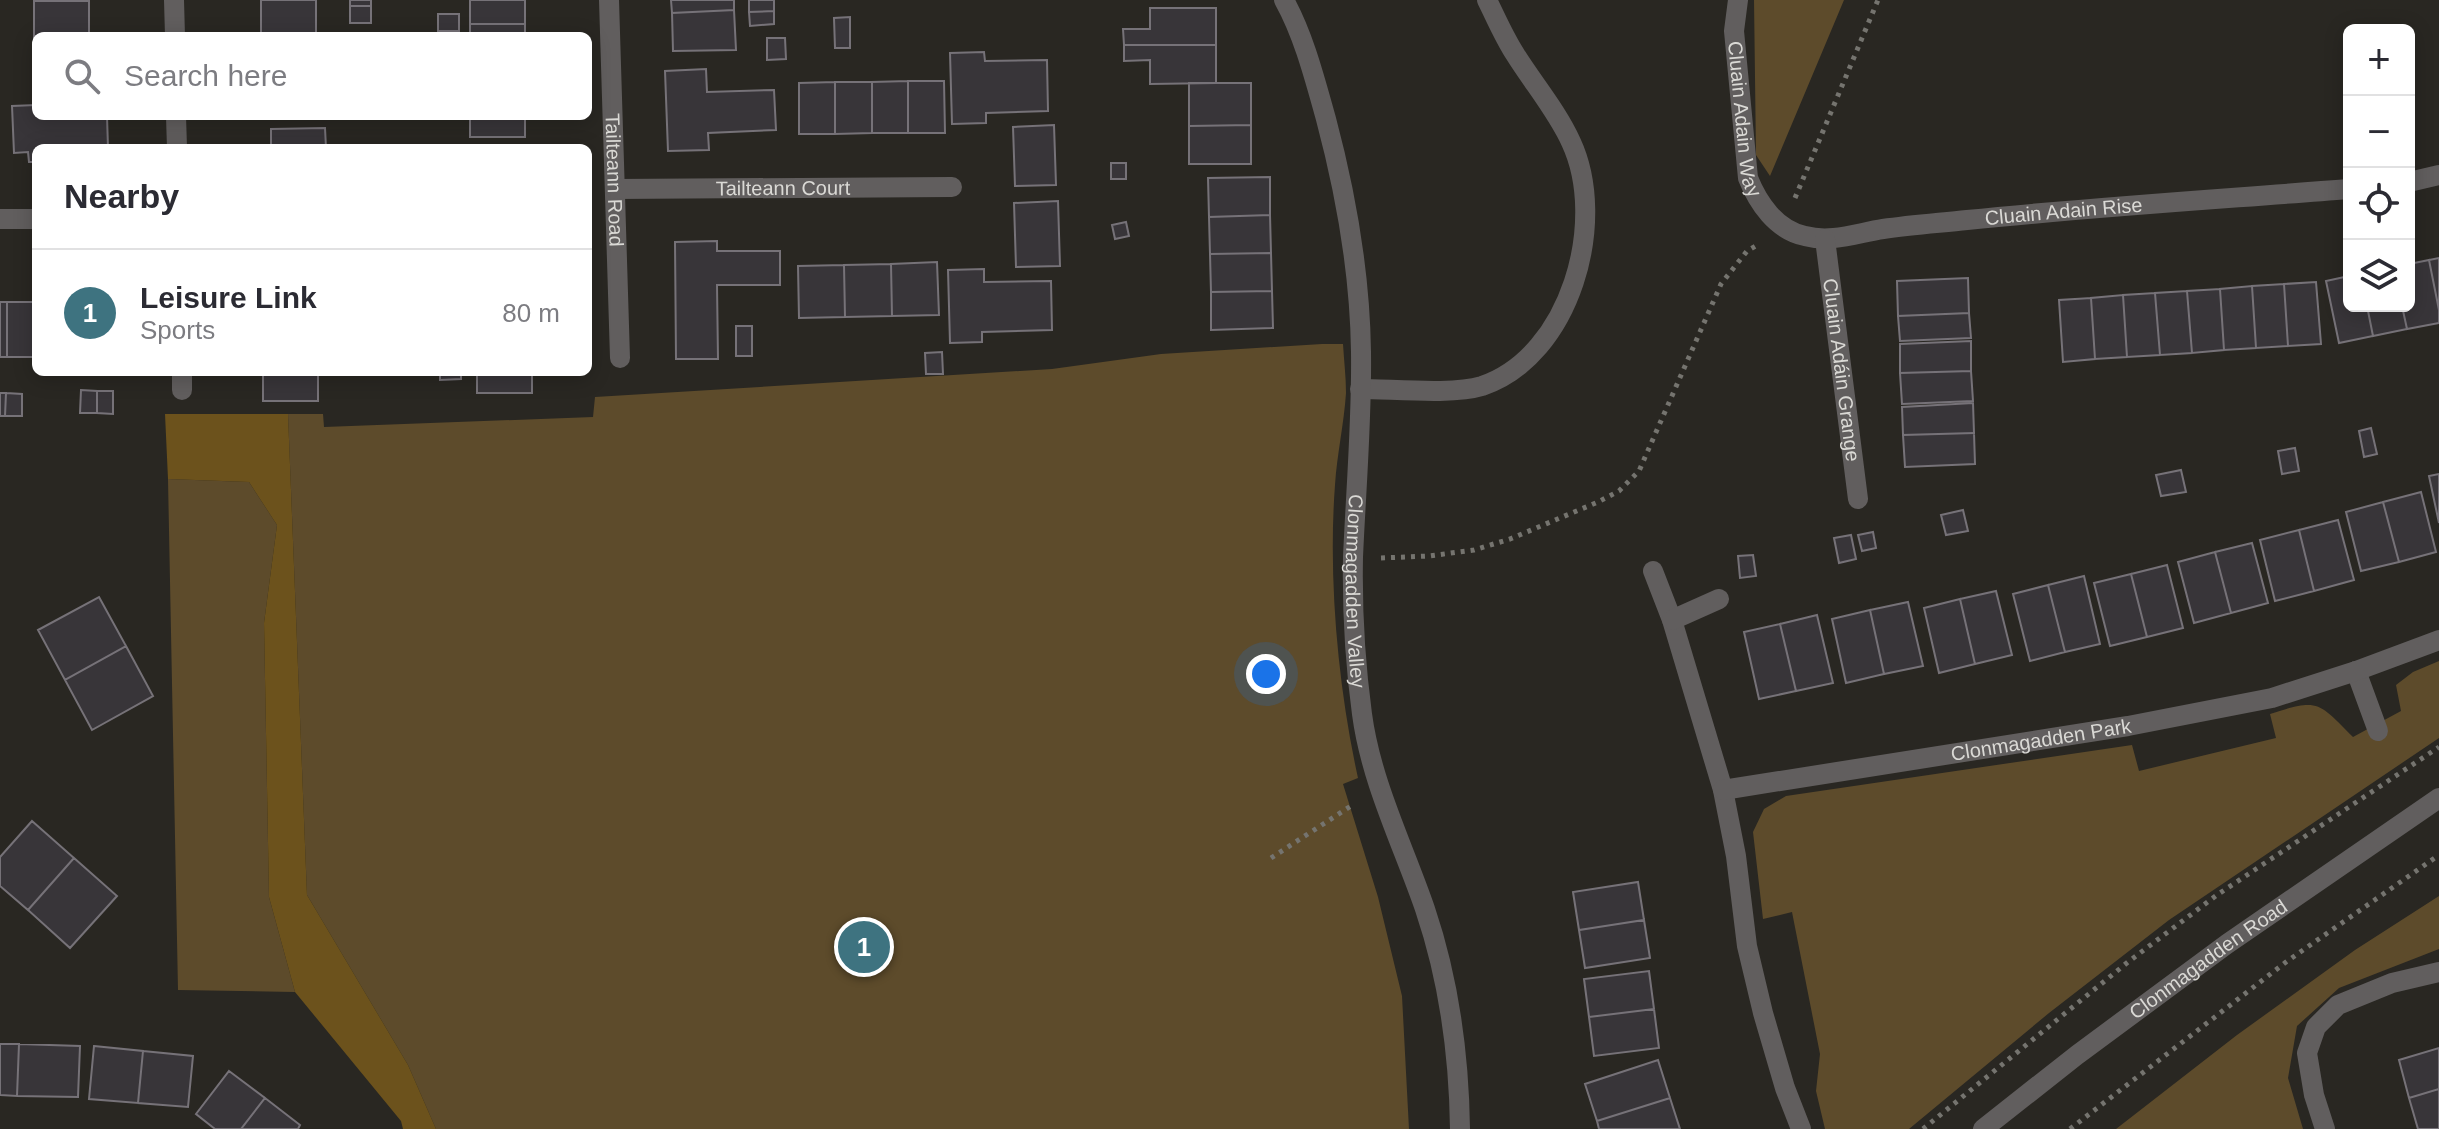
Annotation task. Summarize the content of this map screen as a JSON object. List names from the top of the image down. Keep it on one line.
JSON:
{"streets":{"street":["Cluain Adain Way","Tailteann Road","Tailteann Court","Cluain Adain Rise","Cluain Adáin Grange","Clonmagadden Valley","Clonmagadden Park","Clonmagadden Road"]},"crossings":[["Cluain Adain Way","Cluain Adain Rise"],["Tailteann Road","Tailteann Court"],["Cluain Adain Rise","Cluain Adáin Grange"]],"page":{"map_buttons":["+","−"],"search":"Search here","heading":"Nearby","list":[{"mark":"1","name":"Leisure Link","note":"Sports","value":"80 m"}],"pins":"1"}}
